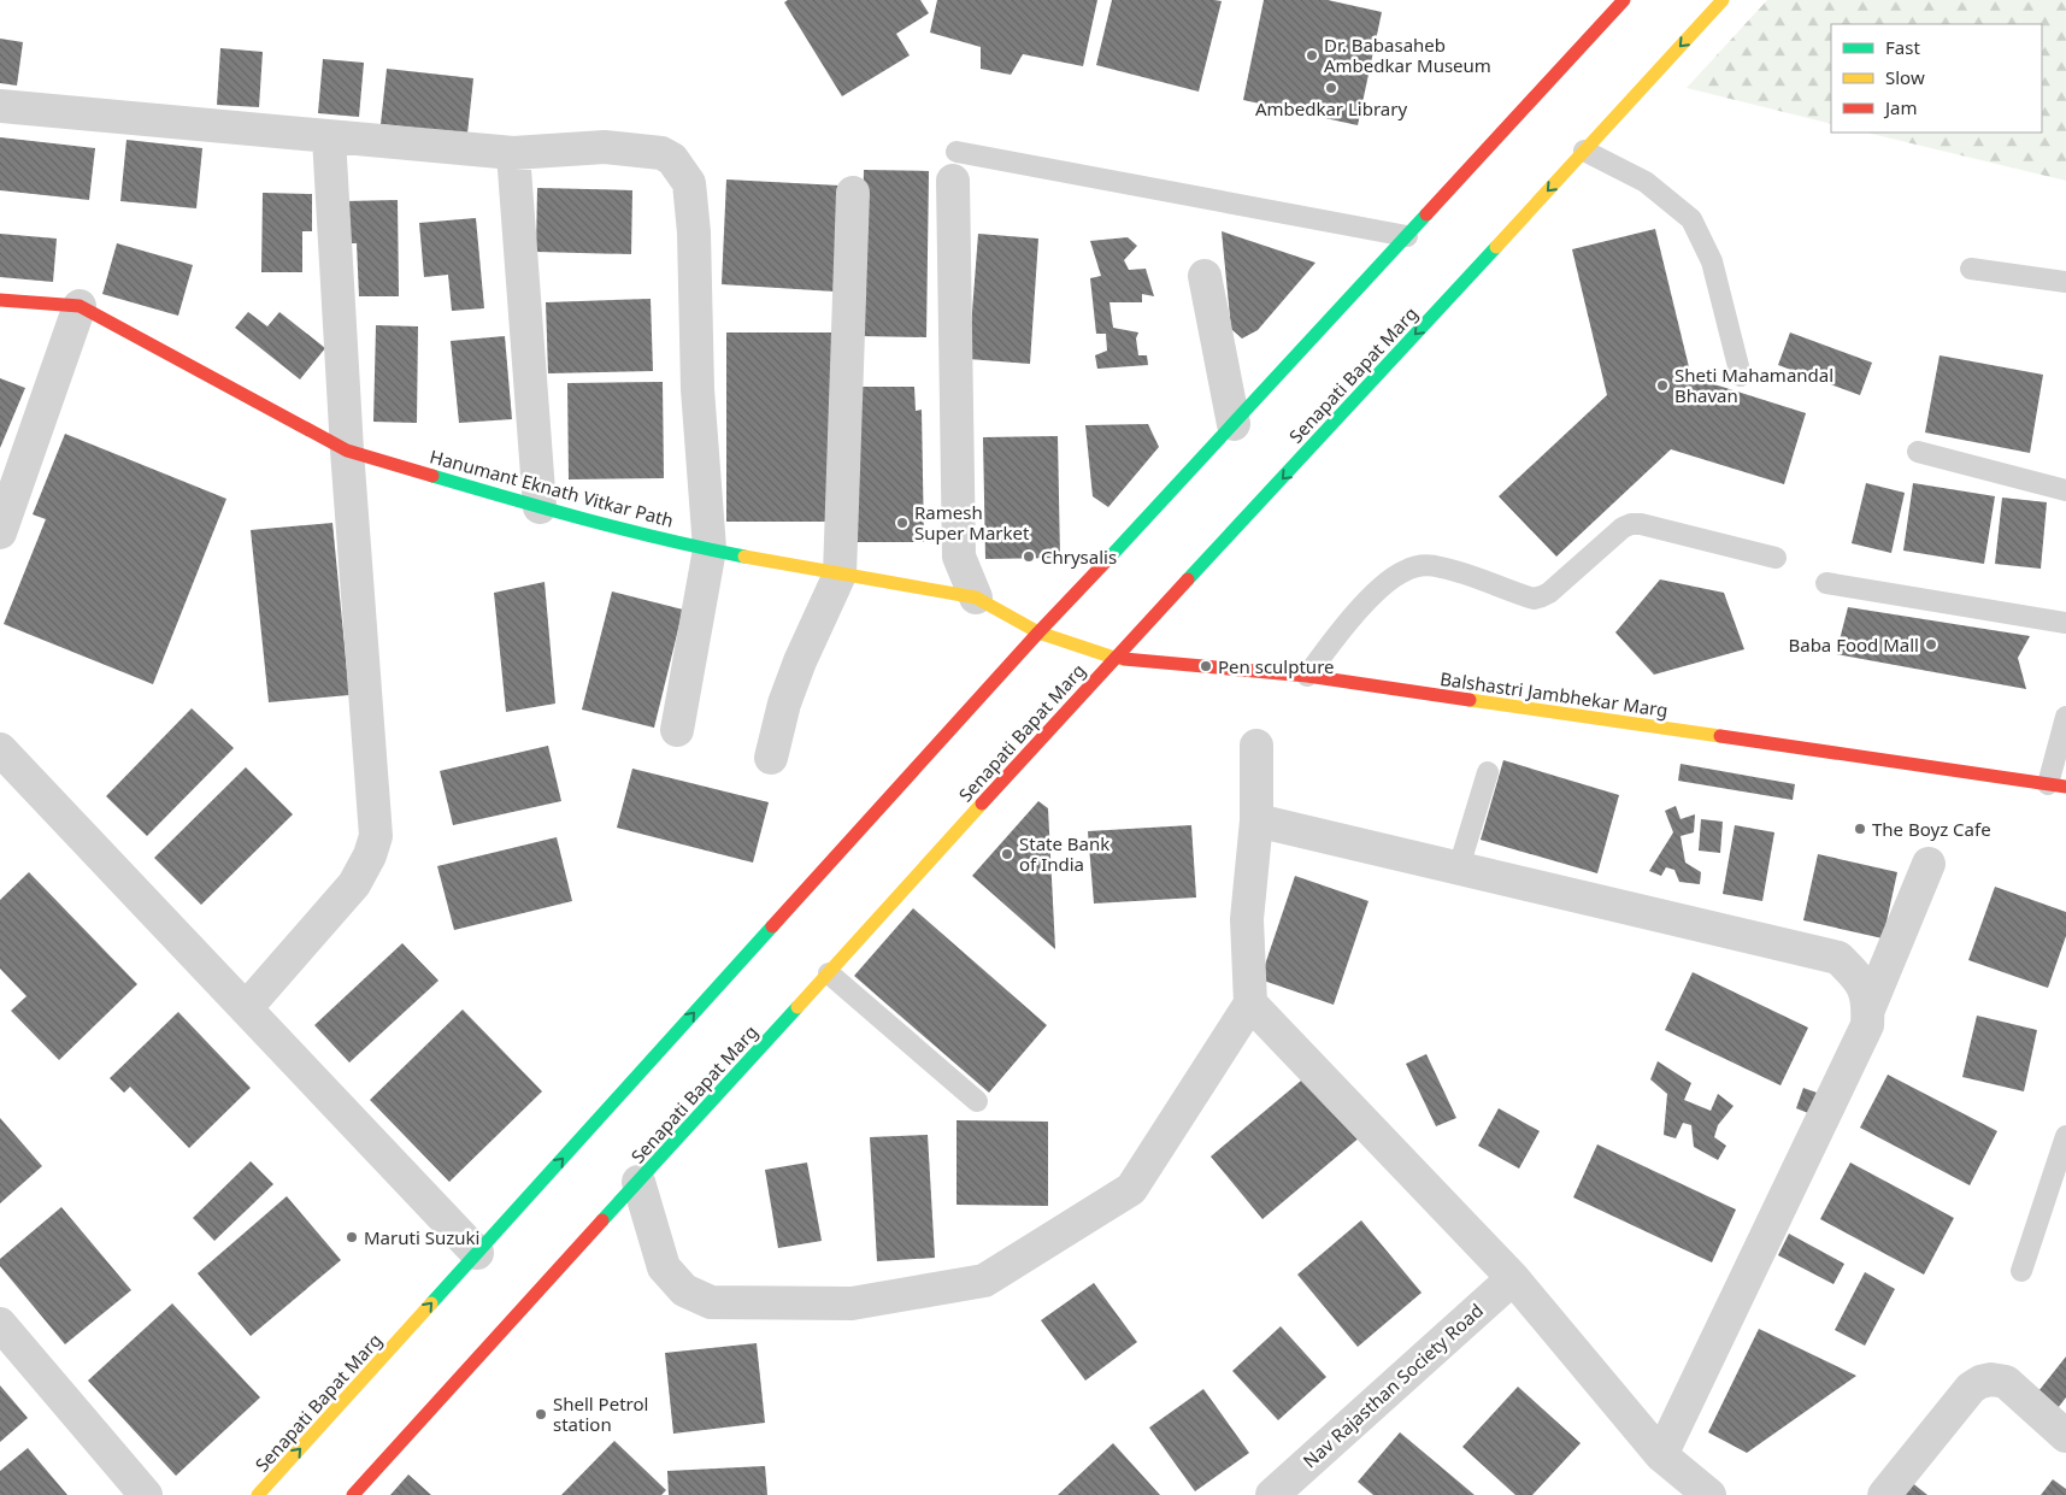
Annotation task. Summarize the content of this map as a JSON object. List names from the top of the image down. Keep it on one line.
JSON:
{"streets":{"main road":["Senapati Bapat Marg","Hanumant Eknath Vitkar Path","Balshastri Jambhekar Marg"],"street":["Nav Rajasthan Society Road"]},"crossings":[["Senapati Bapat Marg","Hanumant Eknath Vitkar Path"],["Senapati Bapat Marg","Balshastri Jambhekar Marg"],["Hanumant Eknath Vitkar Path","Balshastri Jambhekar Marg"]],"places":["Dr. Babasaheb Ambedkar Museum","Ambedkar Library","Sheti Mahamandal Bhavan","Ramesh Super Market","Chrysalis","Baba Food Mall","Pen sculpture","The Boyz Cafe","State Bank of India","Maruti Suzuki","Shell Petrol station"],"legend":["Fast","Slow","Jam"]}
